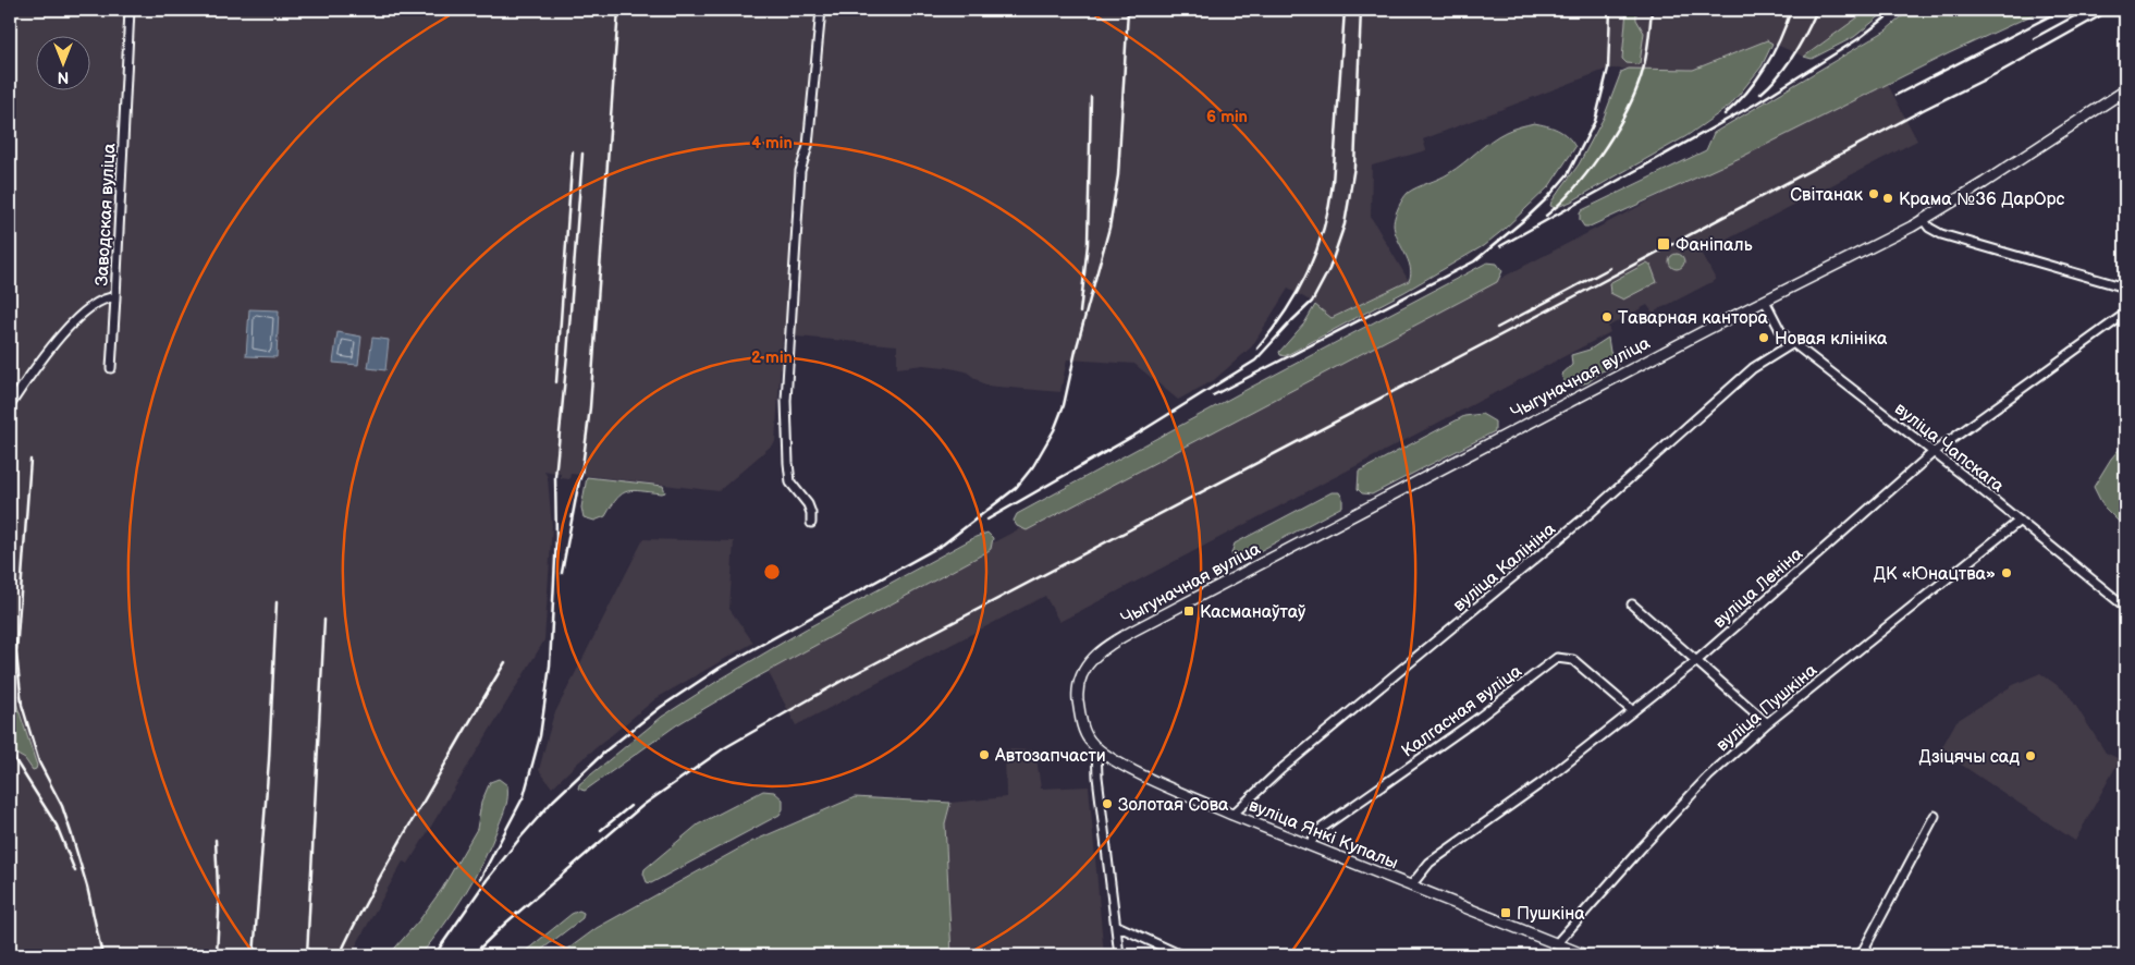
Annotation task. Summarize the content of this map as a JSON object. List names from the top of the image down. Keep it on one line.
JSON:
{"streets":{"street":["Заводская вуліца","Чыгуначная вуліца","вуліца Чапскага","вуліца Калініна","вуліца Леніна","вуліца Пушкіна","Калгасная вуліца","вуліца Янкі Купалы"]},"crossings":[["Чыгуначная вуліца","вуліца Чапскага"],["Чыгуначная вуліца","вуліца Янкі Купалы"],["вуліца Чапскага","вуліца Калініна"],["вуліца Чапскага","вуліца Леніна"],["вуліца Чапскага","вуліца Пушкіна"],["вуліца Калініна","вуліца Янкі Купалы"],["вуліца Леніна","Калгасная вуліца"],["вуліца Леніна","вуліца Янкі Купалы"],["вуліца Пушкіна","вуліца Янкі Купалы"],["Калгасная вуліца","вуліца Янкі Купалы"]],"places":{"other":["Світанак","Крама №36 ДарОрс","Таварная кантора","Новая клініка","ДК «Юнацтва»","Автозапчасти","Дзіцячы сад","Золотая Сова"],"transit":["Фаніпаль","Касманаўтаў","Пушкіна"]},"north":"bottom","rings":["6 min","4 min","2 min"]}
